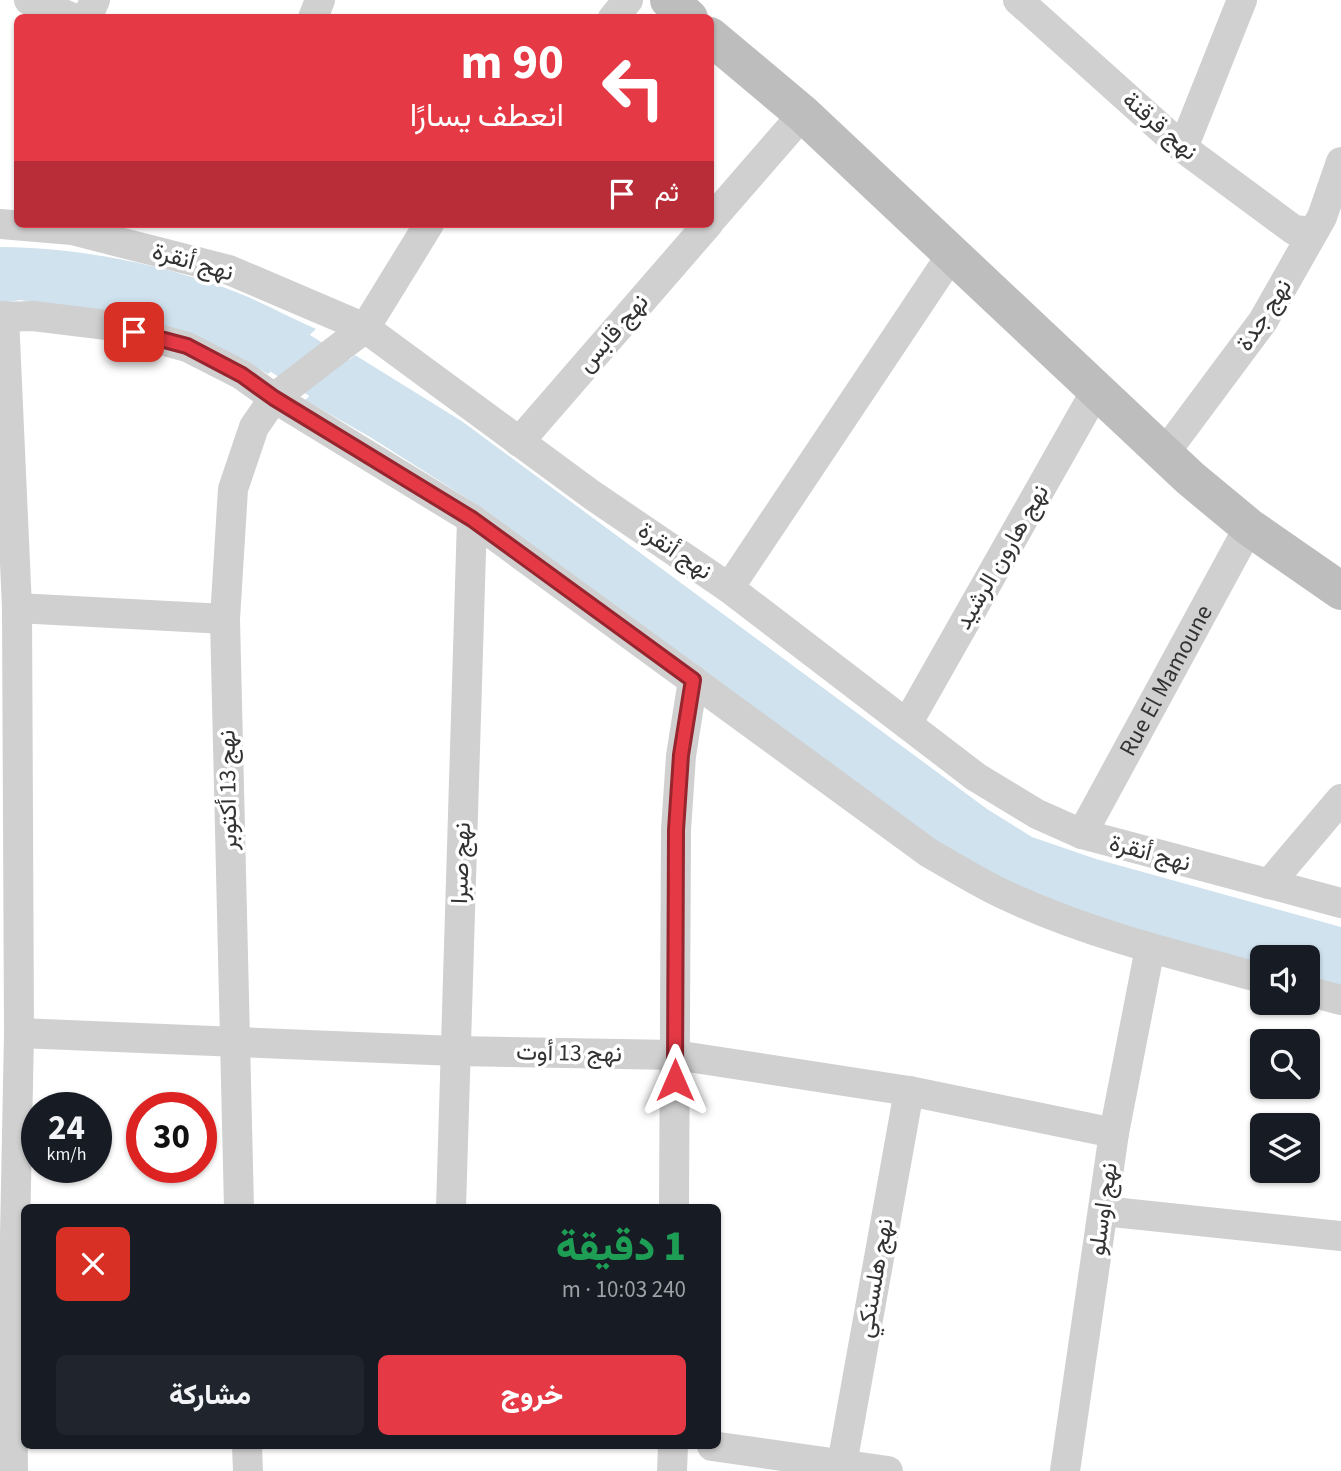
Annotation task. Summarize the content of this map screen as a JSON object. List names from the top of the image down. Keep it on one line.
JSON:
{"streets":{"street":["نهج قرقنة","نهج أنقرة","نهج جدة","نهج قابس","نهج هارون الرشيد","Rue El Mamoune","نهج 13 أكتوبر","نهج صبرا","نهج 13 أوت","نهج اوسلو","نهج هلسنكي"]},"crossings":[["نهج قرقنة","نهج جدة"],["نهج أنقرة","نهج قابس"],["نهج أنقرة","نهج هارون الرشيد"],["نهج أنقرة","Rue El Mamoune"],["نهج أنقرة","نهج 13 أكتوبر"],["نهج 13 أكتوبر","نهج 13 أوت"],["نهج صبرا","نهج 13 أوت"],["نهج 13 أوت","نهج اوسلو"],["نهج 13 أوت","نهج هلسنكي"]],"page":{"turn":["90 m","انعطف يسارًا"],"then":"ثم","speed":"24 km/h","limit":"30","heading":["1 دقيقة","240 m · 10:03"],"buttons":["خروج","مشاركة"]}}
